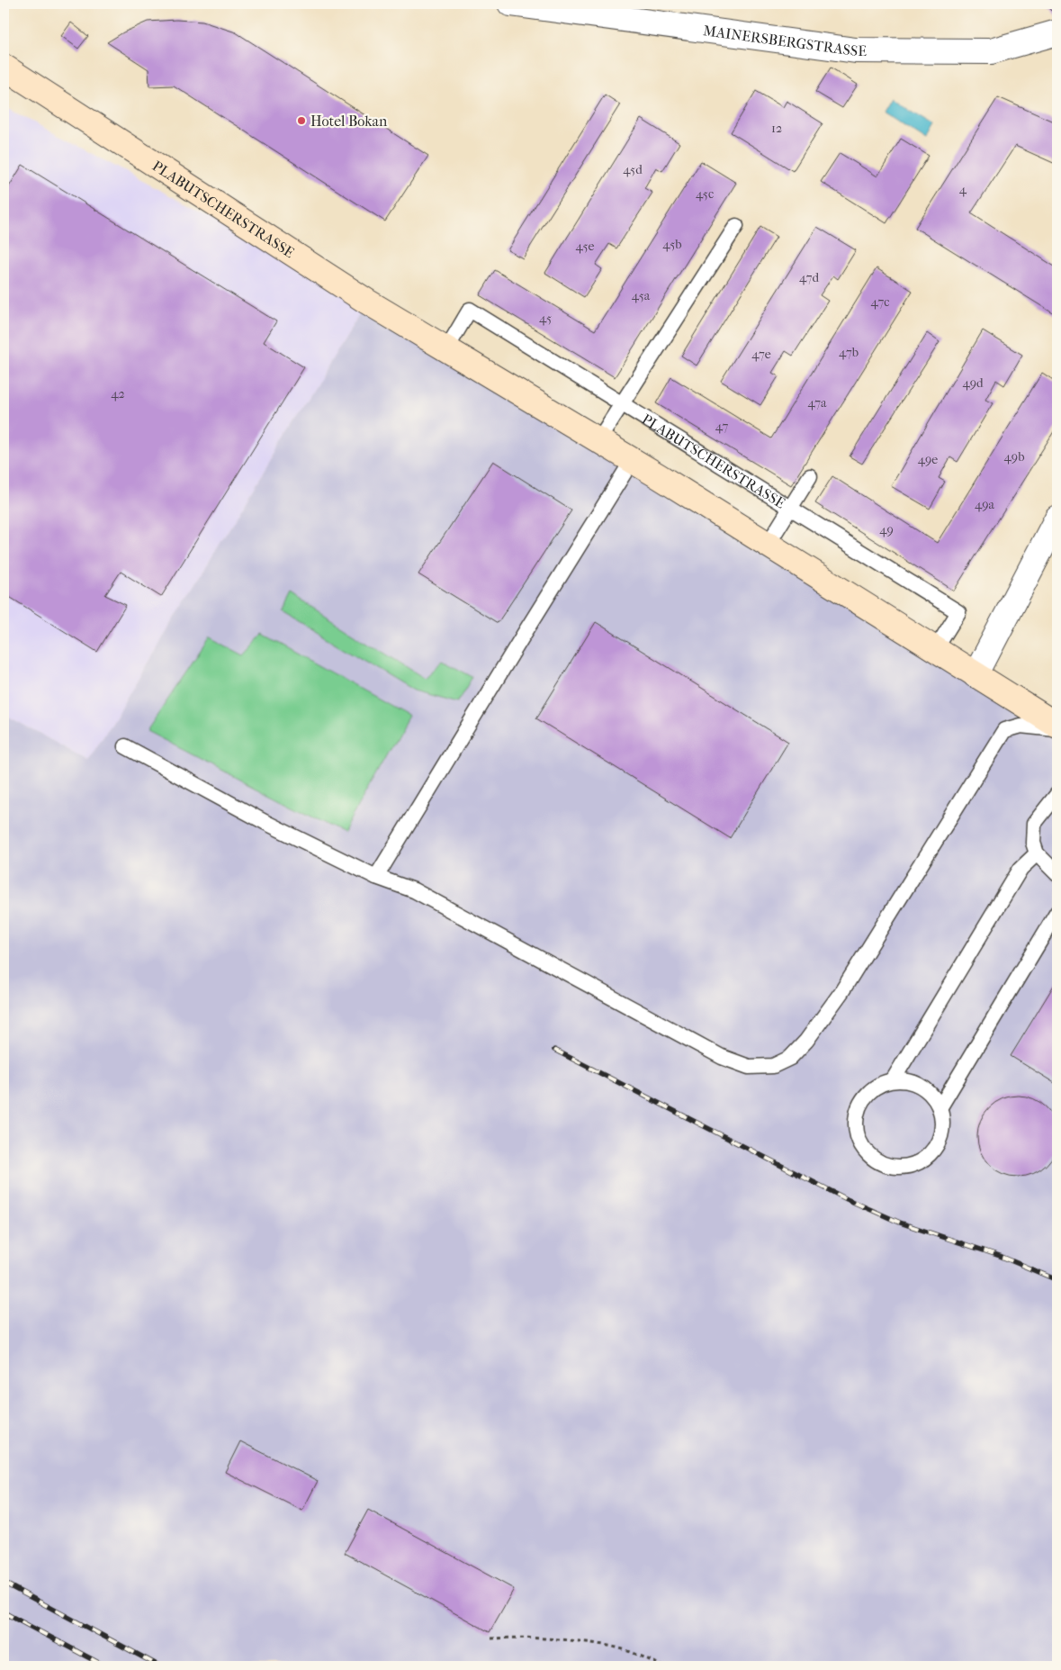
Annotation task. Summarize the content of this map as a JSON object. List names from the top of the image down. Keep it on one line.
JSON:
{"streets":{"street":["MAINERSBERGSTRASSE","PLABUTSCHERSTRASSE"]},"places":["Hotel Bokan"],"house_numbers":["12","45d","4","45c","45b","45e","47d","45a","47c","45","47b","47e","49d","42","47a","47","49b","49e","49a","49"]}
